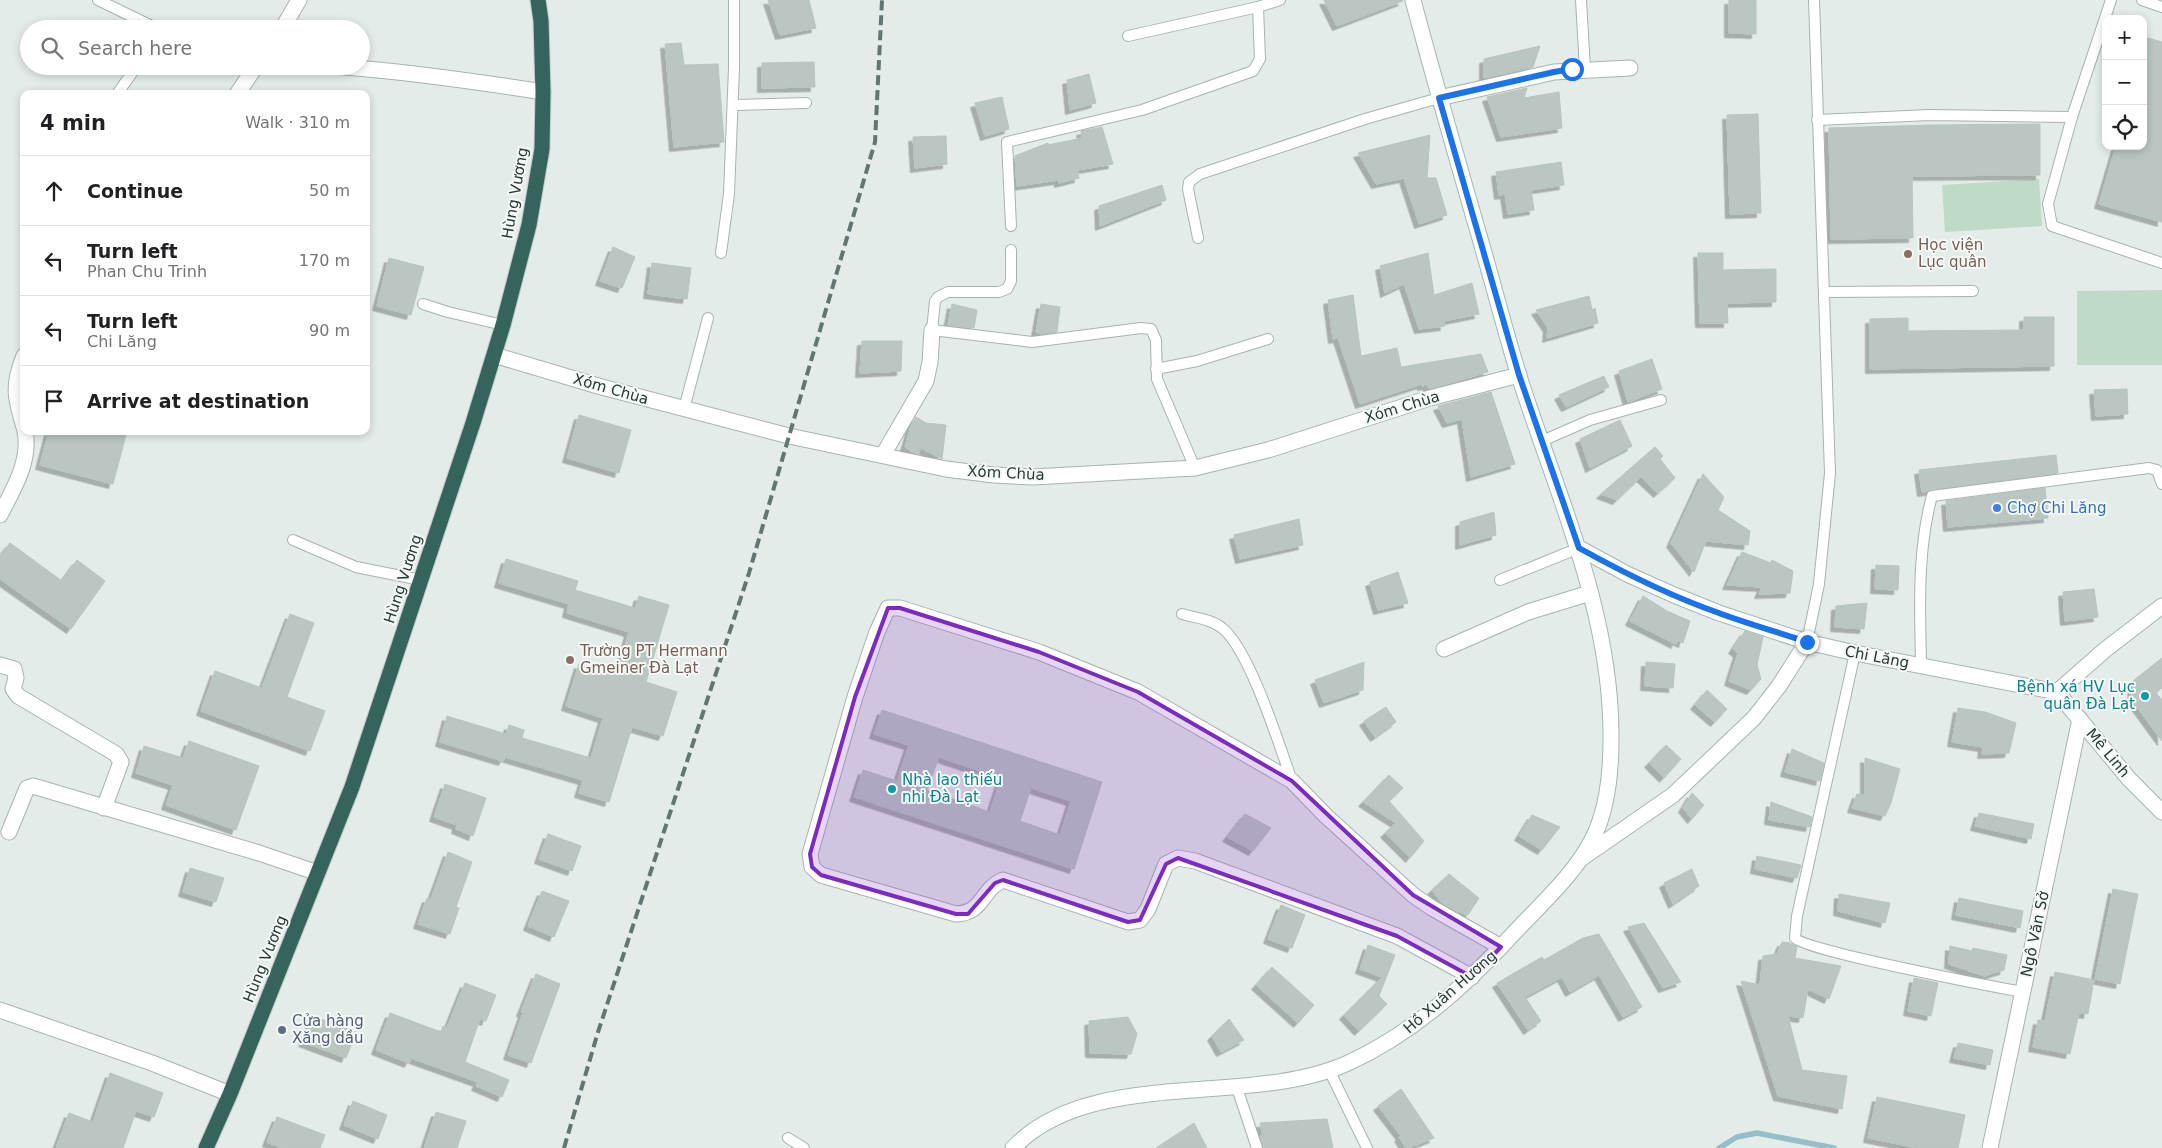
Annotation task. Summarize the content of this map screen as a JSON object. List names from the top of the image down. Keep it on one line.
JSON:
{"streets":{"highway":["Hùng Vương"],"street":["Xóm Chùa","Chi Lăng","Mê Linh","Ngô Văn Sở","Hồ Xuân Hương"]},"crossings":[["Hùng Vương","Xóm Chùa"],["Xóm Chùa","Hồ Xuân Hương"],["Chi Lăng","Mê Linh"],["Chi Lăng","Hồ Xuân Hương"],["Mê Linh","Ngô Văn Sở"]],"places":["Học viện Lục quân","Chợ Chi Lăng","Trường PT Hermann Gmeiner Đà Lạt","Bệnh xá HV Lục quân Đà Lạt","Nhà lao thiếu nhi Đà Lạt","Cửa hàng Xăng dầu"],"page":{"map_buttons":["+","−"],"search":"Search here","heading":["4 min","Walk · 310 m"],"list":[["Continue","50 m"],["Turn left","Phan Chu Trinh","170 m"],["Turn left","Chi Lăng","90 m"],"Arrive at destination"]}}
